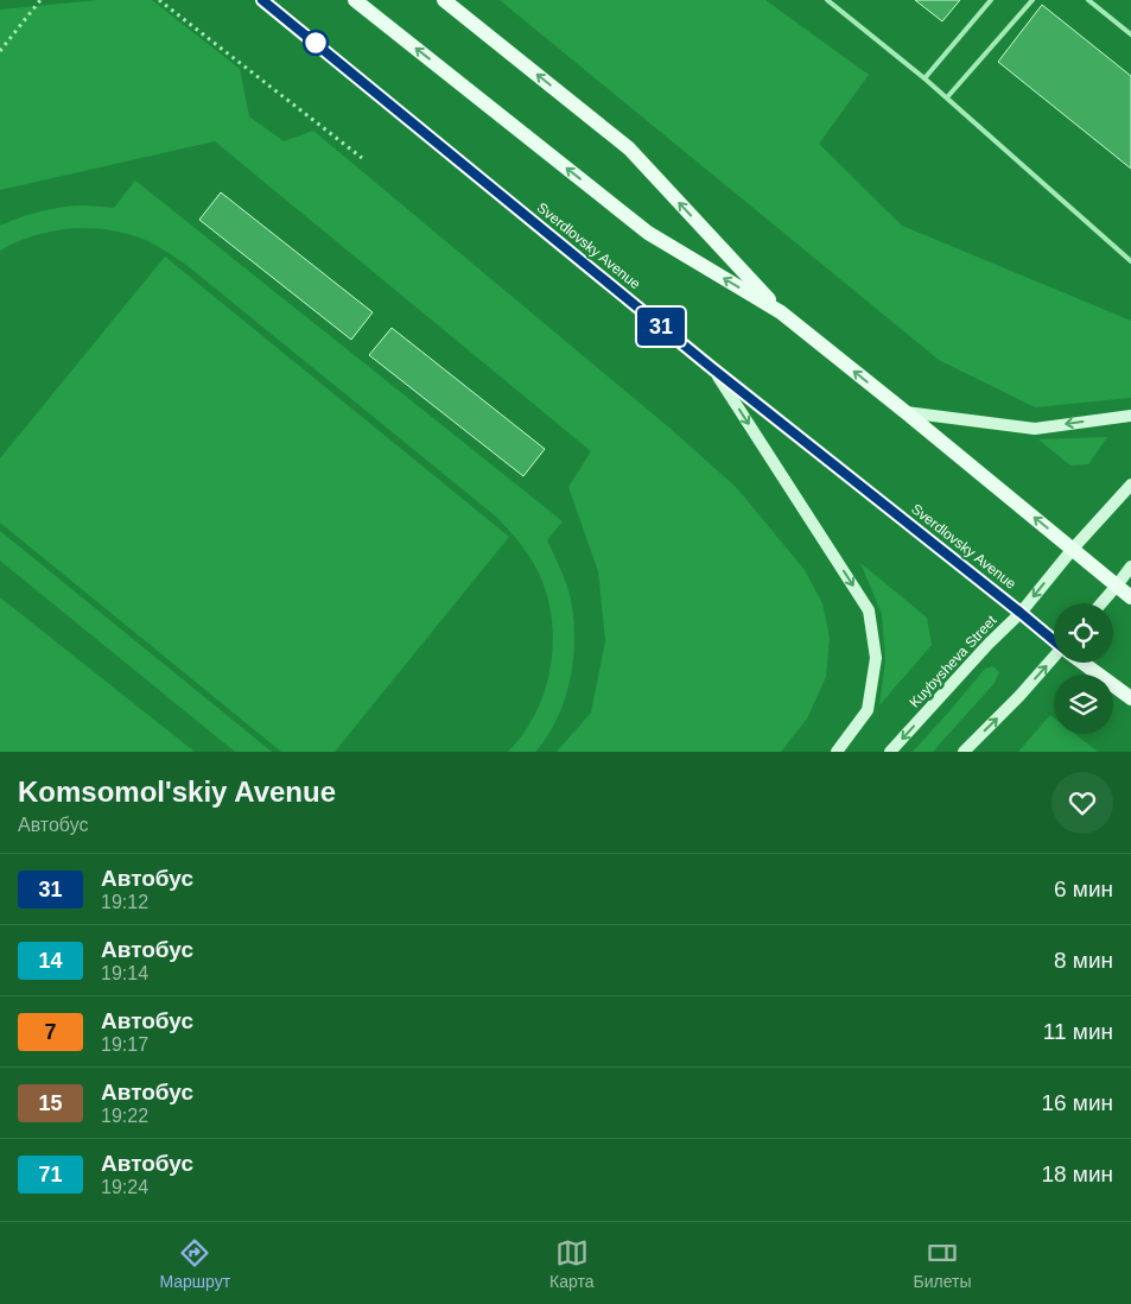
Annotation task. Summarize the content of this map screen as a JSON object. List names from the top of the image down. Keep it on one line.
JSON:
{"streets":{"main road":["Sverdlovsky Avenue","Kuybysheva Street"]},"crossings":[["Sverdlovsky Avenue","Kuybysheva Street"]],"lines":["bus line 31"],"page":{"on_map":"31","heading":["Komsomol'skiy Avenue","Автобус"],"list":[{"mark":"31","name":"Автобус","note":"19:12","value":"6 мин"},{"mark":"14","name":"Автобус","note":"19:14","value":"8 мин"},{"mark":"7","name":"Автобус","note":"19:17","value":"11 мин"},{"mark":"15","name":"Автобус","note":"19:22","value":"16 мин"},{"mark":"71","name":"Автобус","note":"19:24","value":"18 мин"}],"tabs":["Маршрут","Карта","Билеты"]}}
